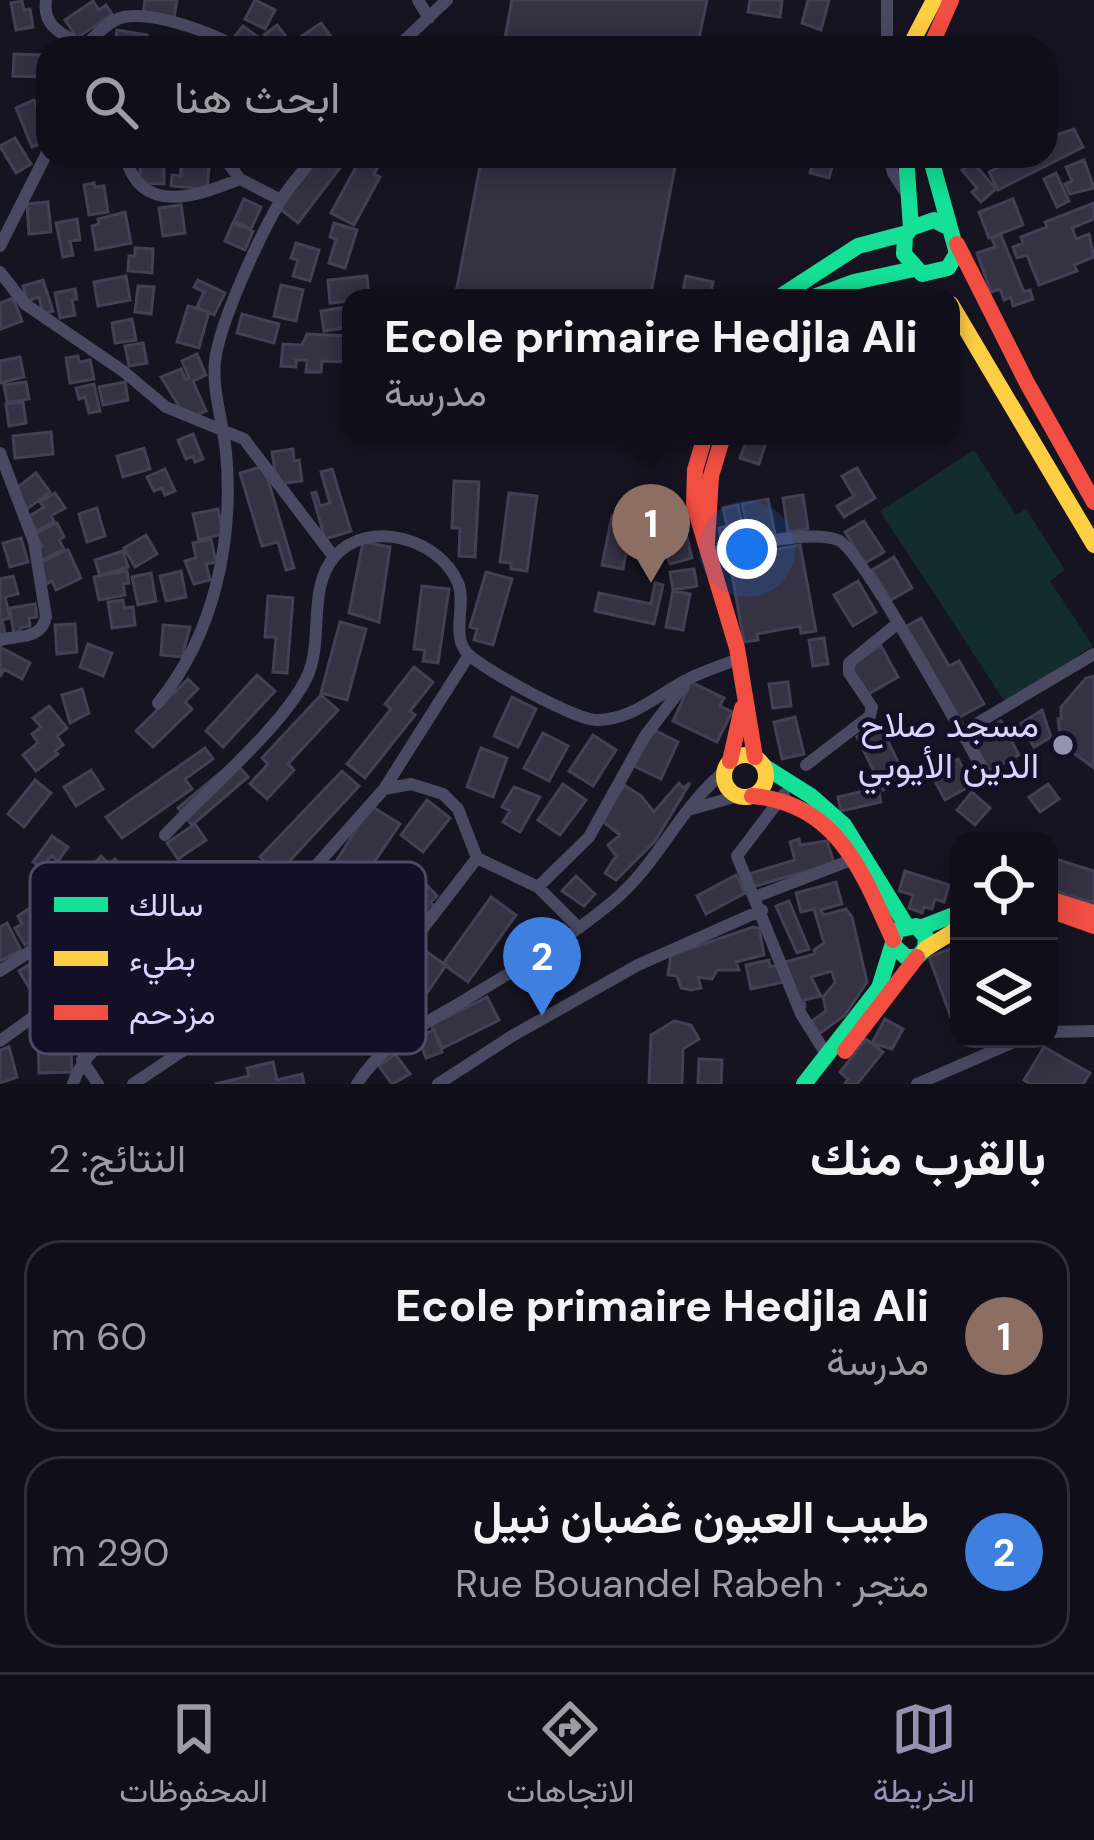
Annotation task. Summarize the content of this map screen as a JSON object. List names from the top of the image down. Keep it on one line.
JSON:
{"places":["مسجد صلاح الدين الأيوبي"],"legend":["سالك","بطيء","مزدحم"],"page":{"search":"ابحث هنا","popup":["Ecole primaire Hedjla Ali","مدرسة"],"pins":["1","2"],"heading":["بالقرب منك","النتائج: 2"],"list":[{"mark":"1","name":"Ecole primaire Hedjla Ali","note":"مدرسة","value":"60 m"},{"mark":"2","name":"طبيب العيون غضبان نبيل","note":"متجر · Rue Bouandel Rabeh","value":"290 m"}],"nav":["الخريطة","الاتجاهات","المحفوظات"]}}
